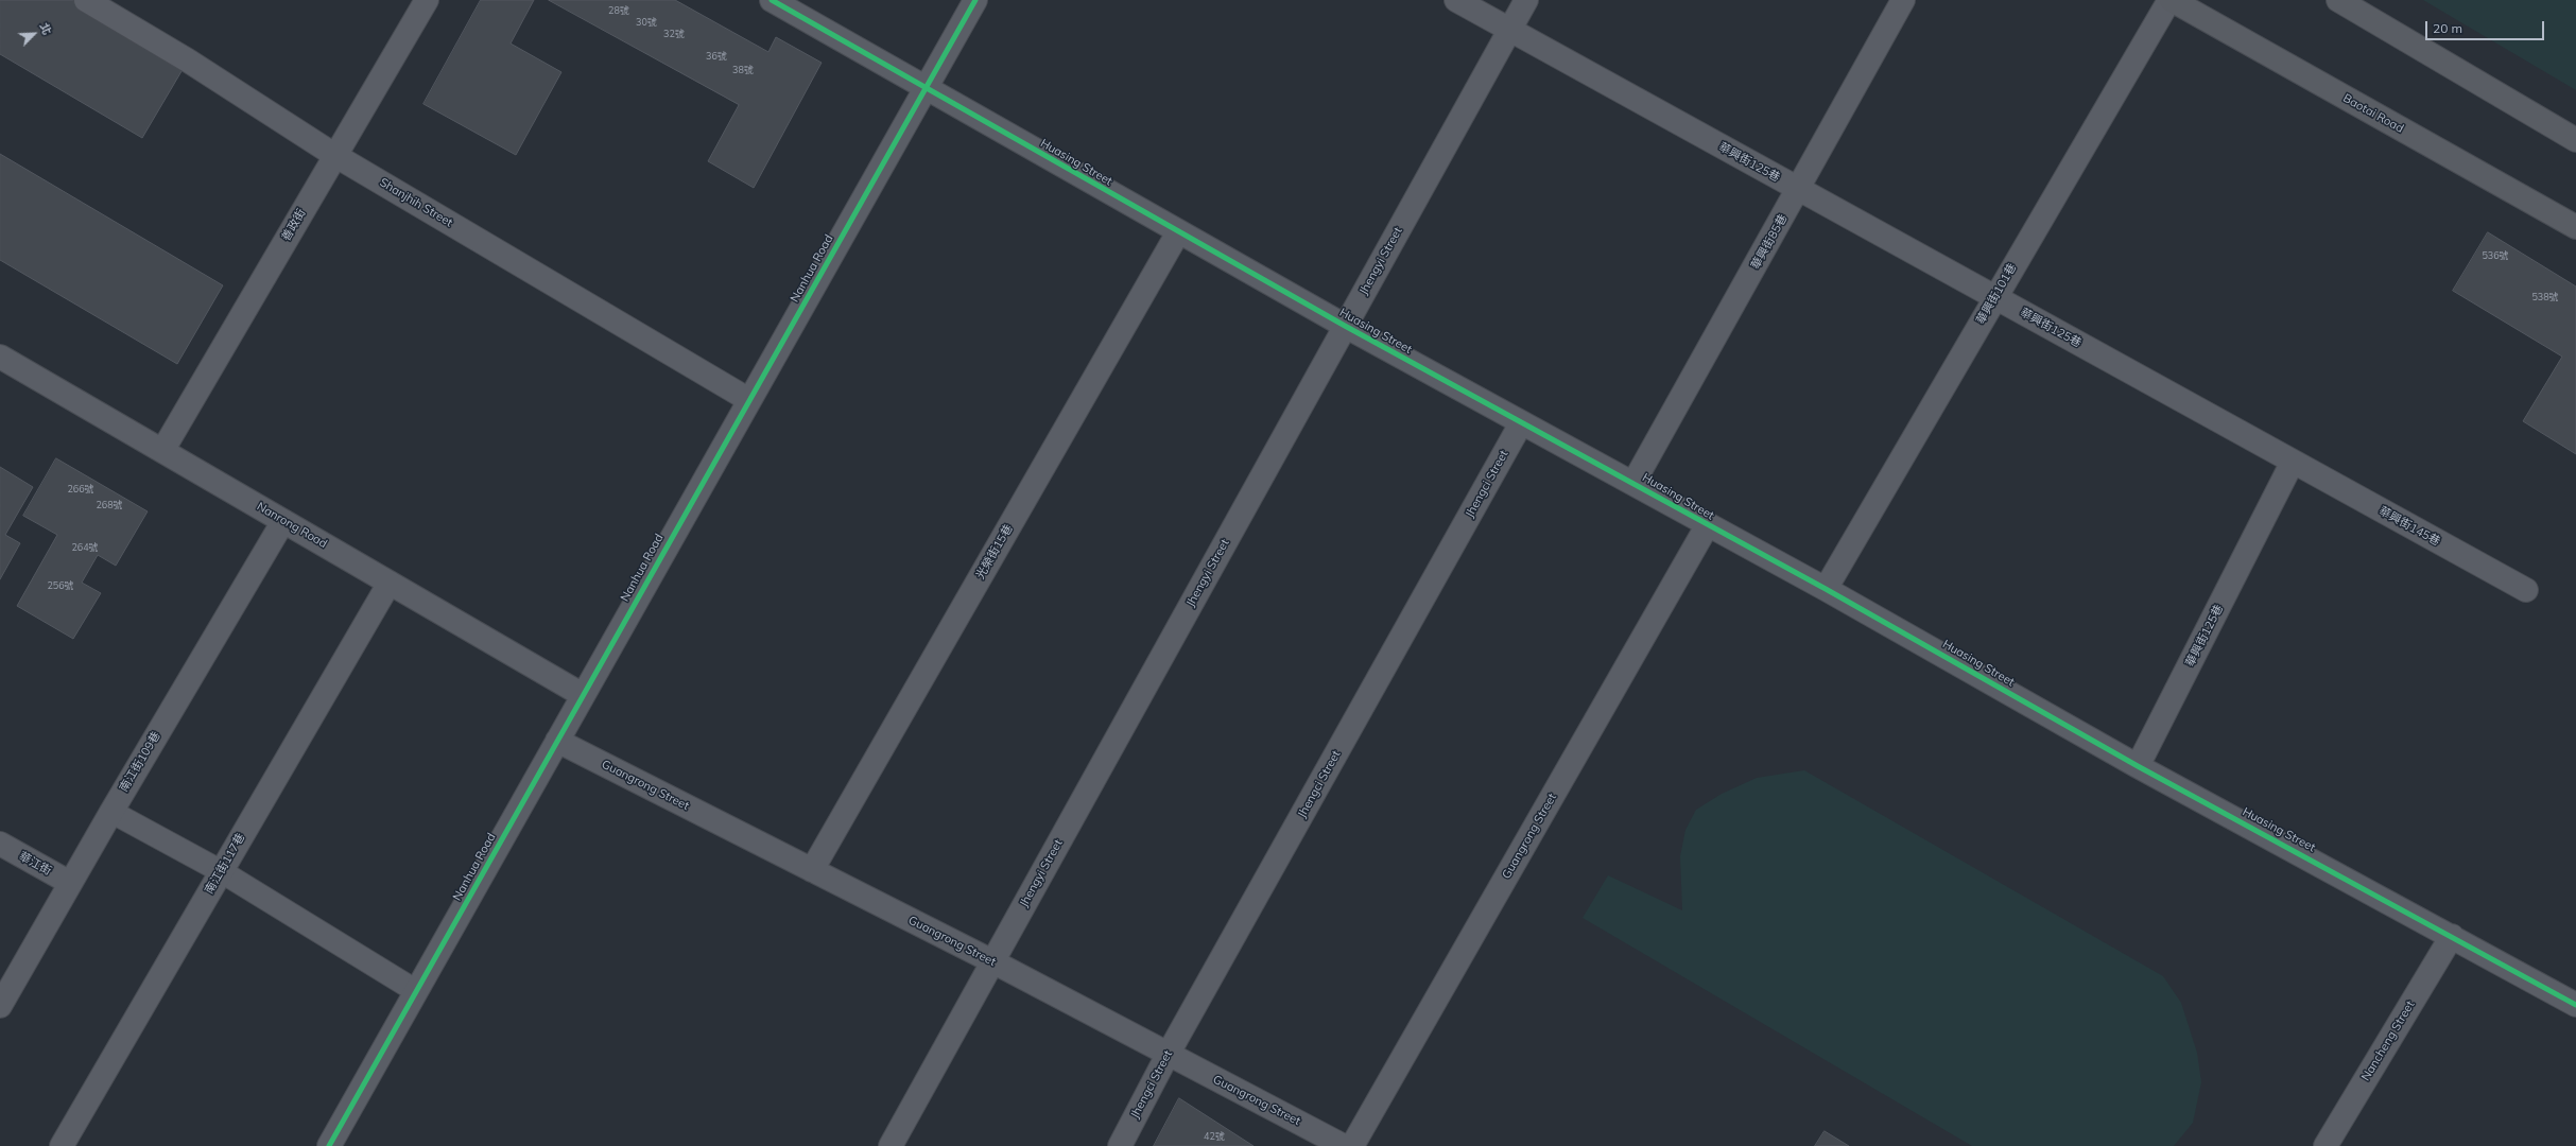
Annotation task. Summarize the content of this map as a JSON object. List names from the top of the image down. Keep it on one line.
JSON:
{"streets":{"street":["Baotai Road","Huasing Street","華興街125巷","Shanjhih Street","善政街","華興街85巷","Jhengyi Street","Nanhua Road","華興街101巷","Jhengci Street","Nanrong Road","華興街145巷","光榮街15巷","南江街109巷","Guangrong Street","華江街","南江街117巷","Nancheng Street"]},"crossings":[["Baotai Road","華興街101巷"],["Huasing Street","華興街125巷"],["Huasing Street","華興街85巷"],["Huasing Street","Jhengyi Street"],["Huasing Street","Nanhua Road"],["Huasing Street","華興街101巷"],["Huasing Street","Jhengci Street"],["Huasing Street","光榮街15巷"],["Huasing Street","Guangrong Street"],["Huasing Street","Nancheng Street"],["華興街125巷","華興街85巷"],["華興街125巷","Jhengyi Street"],["華興街125巷","華興街101巷"],["華興街125巷","華興街145巷"],["Shanjhih Street","善政街"],["Shanjhih Street","Nanhua Road"],["善政街","Nanrong Road"],["Jhengyi Street","Guangrong Street"],["Nanhua Road","Nanrong Road"],["Nanhua Road","Guangrong Street"],["Jhengci Street","Guangrong Street"],["Nanrong Road","南江街109巷"],["Nanrong Road","南江街117巷"],["光榮街15巷","Guangrong Street"],["南江街109巷","華江街"]],"house_numbers":["28號","30號","32號","36號","38號","536號","538號","266號","268號","264號","256號","42號"],"scale_bar":"20 m","north":"top right"}
